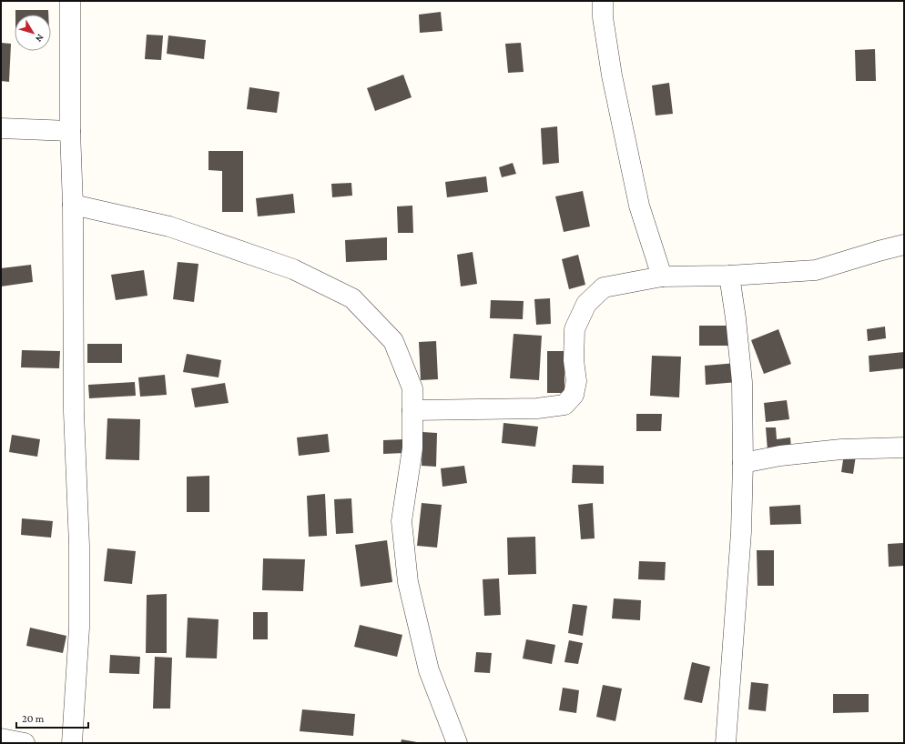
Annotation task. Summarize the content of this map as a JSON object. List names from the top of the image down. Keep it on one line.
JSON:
{"scale_bar":"20 m","north":"bottom right"}
